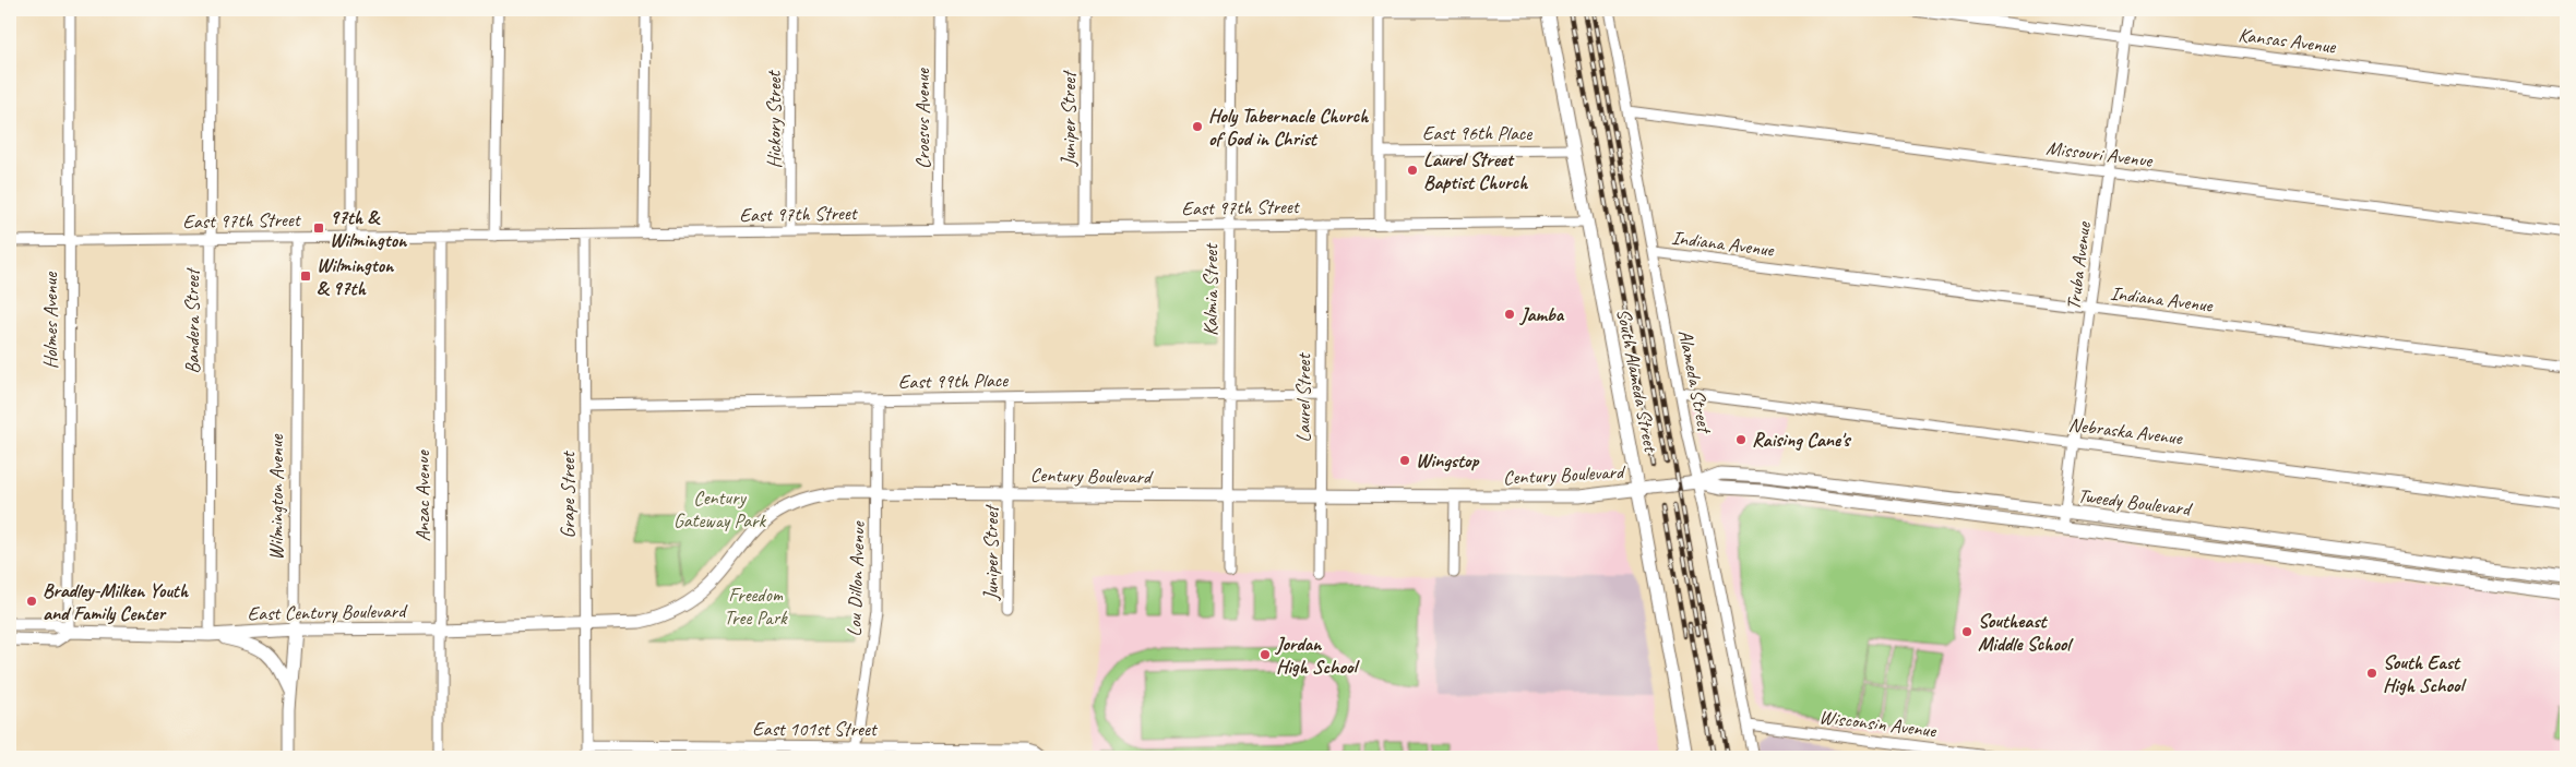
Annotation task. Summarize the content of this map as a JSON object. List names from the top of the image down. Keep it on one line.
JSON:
{"streets":{"main road":["South Alameda Street","Century Boulevard","Wilmington Avenue","Tweedy Boulevard","East Century Boulevard"],"street":["Kansas Avenue","Croesus Avenue","Juniper Street","Hickory Street","East 96th Place","Missouri Avenue","East 97th Street","Indiana Avenue","Truba Avenue","Kalmia Street","Holmes Avenue","Bandera Street","East 99th Place","Alameda Street","Laurel Street","Nebraska Avenue","Grape Street","Anzac Avenue","Lou Dillon Avenue","Wisconsin Avenue","East 101st Street"]},"crossings":[["Kansas Avenue","Truba Avenue"],["Croesus Avenue","East 97th Street"],["Juniper Street","East 97th Street"],["Juniper Street","East 99th Place"],["Juniper Street","Century Boulevard"],["Hickory Street","East 97th Street"],["East 96th Place","South Alameda Street"],["Missouri Avenue","Truba Avenue"],["Missouri Avenue","Alameda Street"],["East 97th Street","Kalmia Street"],["East 97th Street","Holmes Avenue"],["East 97th Street","Bandera Street"],["East 97th Street","South Alameda Street"],["East 97th Street","Laurel Street"],["East 97th Street","Grape Street"],["East 97th Street","Anzac Avenue"],["East 97th Street","Wilmington Avenue"],["Indiana Avenue","Truba Avenue"],["Indiana Avenue","Alameda Street"],["Truba Avenue","Nebraska Avenue"],["Truba Avenue","Tweedy Boulevard"],["Kalmia Street","East 99th Place"],["Kalmia Street","Century Boulevard"],["Holmes Avenue","East Century Boulevard"],["Bandera Street","East Century Boulevard"],["South Alameda Street","Century Boulevard"],["South Alameda Street","Tweedy Boulevard"],["East 99th Place","Laurel Street"],["East 99th Place","Grape Street"],["East 99th Place","Lou Dillon Avenue"],["Alameda Street","Nebraska Avenue"],["Alameda Street","Tweedy Boulevard"],["Alameda Street","Wisconsin Avenue"],["Laurel Street","Century Boulevard"],["Century Boulevard","Grape Street"],["Century Boulevard","Tweedy Boulevard"],["Century Boulevard","Lou Dillon Avenue"],["Century Boulevard","East Century Boulevard"],["Grape Street","East Century Boulevard"],["Grape Street","East 101st Street"],["Anzac Avenue","East Century Boulevard"],["Wilmington Avenue","East Century Boulevard"],["Lou Dillon Avenue","East 101st Street"]],"parks":["Century Gateway Park","Freedom Tree Park"],"places":{"other":["Holy Tabernacle Church of God in Christ","Laurel Street Baptist Church","Jamba","Raising Cane's","Wingstop","Bradley-Milken Youth and Family Center","Southeast Middle School","Jordan High School","South East High School"],"transit":["97th & Wilmington","Wilmington & 97th"]}}
